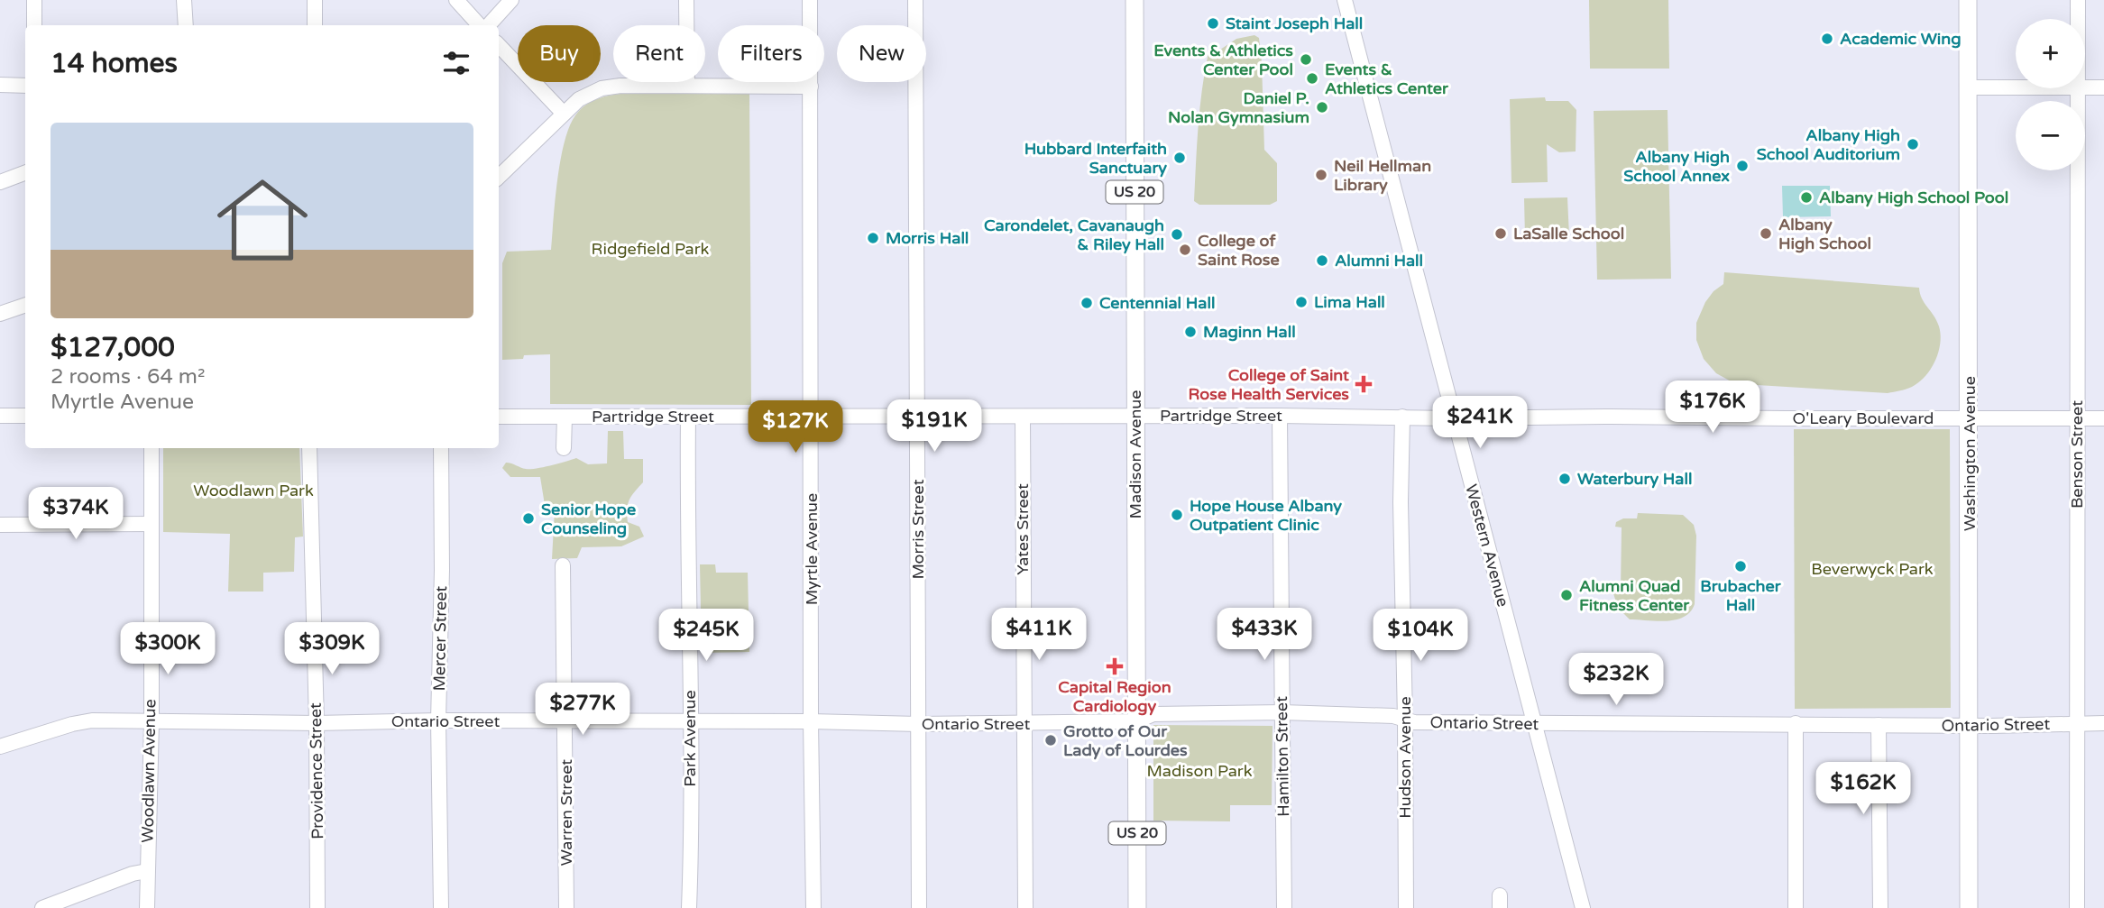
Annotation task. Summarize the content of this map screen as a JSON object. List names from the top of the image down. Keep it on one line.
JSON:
{"streets":{"main road":["US 20","Washington Avenue","Madison Avenue"],"street":["Partridge Street","O'Leary Boulevard","Benson Street","Morris Street","Yates Street","Western Avenue","Myrtle Avenue","Mercer Street","Ontario Street","Park Avenue","Hamilton Street","Hudson Avenue","Woodlawn Avenue","Providence Street","Warren Street"]},"crossings":[["Partridge Street","O'Leary Boulevard"],["Partridge Street","Madison Avenue"],["Partridge Street","Morris Street"],["Partridge Street","Yates Street"],["Partridge Street","Western Avenue"],["Partridge Street","Myrtle Avenue"],["Partridge Street","Park Avenue"],["Partridge Street","Hamilton Street"],["Partridge Street","Hudson Avenue"],["O'Leary Boulevard","Washington Avenue"],["O'Leary Boulevard","Western Avenue"],["Washington Avenue","Ontario Street"],["Madison Avenue","Ontario Street"],["Benson Street","Ontario Street"],["Morris Street","Ontario Street"],["Yates Street","Ontario Street"],["Western Avenue","Ontario Street"],["Myrtle Avenue","Ontario Street"],["Mercer Street","Ontario Street"],["Ontario Street","Park Avenue"],["Ontario Street","Hamilton Street"],["Ontario Street","Hudson Avenue"],["Ontario Street","Woodlawn Avenue"],["Ontario Street","Providence Street"],["Ontario Street","Warren Street"]],"parks":["Ridgefield Park","Woodlawn Park","Beverwyck Park","Madison Park"],"places":{"other":["Staint Joseph Hall","Academic Wing","Events & Athletics Center Pool","Events & Athletics Center","Daniel P. Nolan Gymnasium","Albany High School Auditorium","Hubbard Interfaith Sanctuary","Albany High School Annex","Neil Hellman Library","Albany High School Pool","LaSalle School","Albany High School","Carondelet, Cavanaugh & Riley Hall","Morris Hall","College of Saint Rose","Alumni Hall","Lima Hall","Centennial Hall","Maginn Hall","Waterbury Hall","Hope House Albany Outpatient Clinic","Senior Hope Counseling","Brubacher Hall","Alumni Quad Fitness Center","Grotto of Our Lady of Lourdes"],"health":["College of Saint Rose Health Services","Capital Region Cardiology"]},"page":{"map_buttons":["+","−"],"chip":["Buy","Rent","Filters","New"],"heading":"14 homes","list":[{"name":"$127,000","note":"2 rooms · 64 m² · Myrtle Avenue"}],"price":["$176K","$241K","$191K","$127K","$374K","$411K","$433K","$245K","$104K","$300K","$309K","$232K","$277K","$162K"]}}
